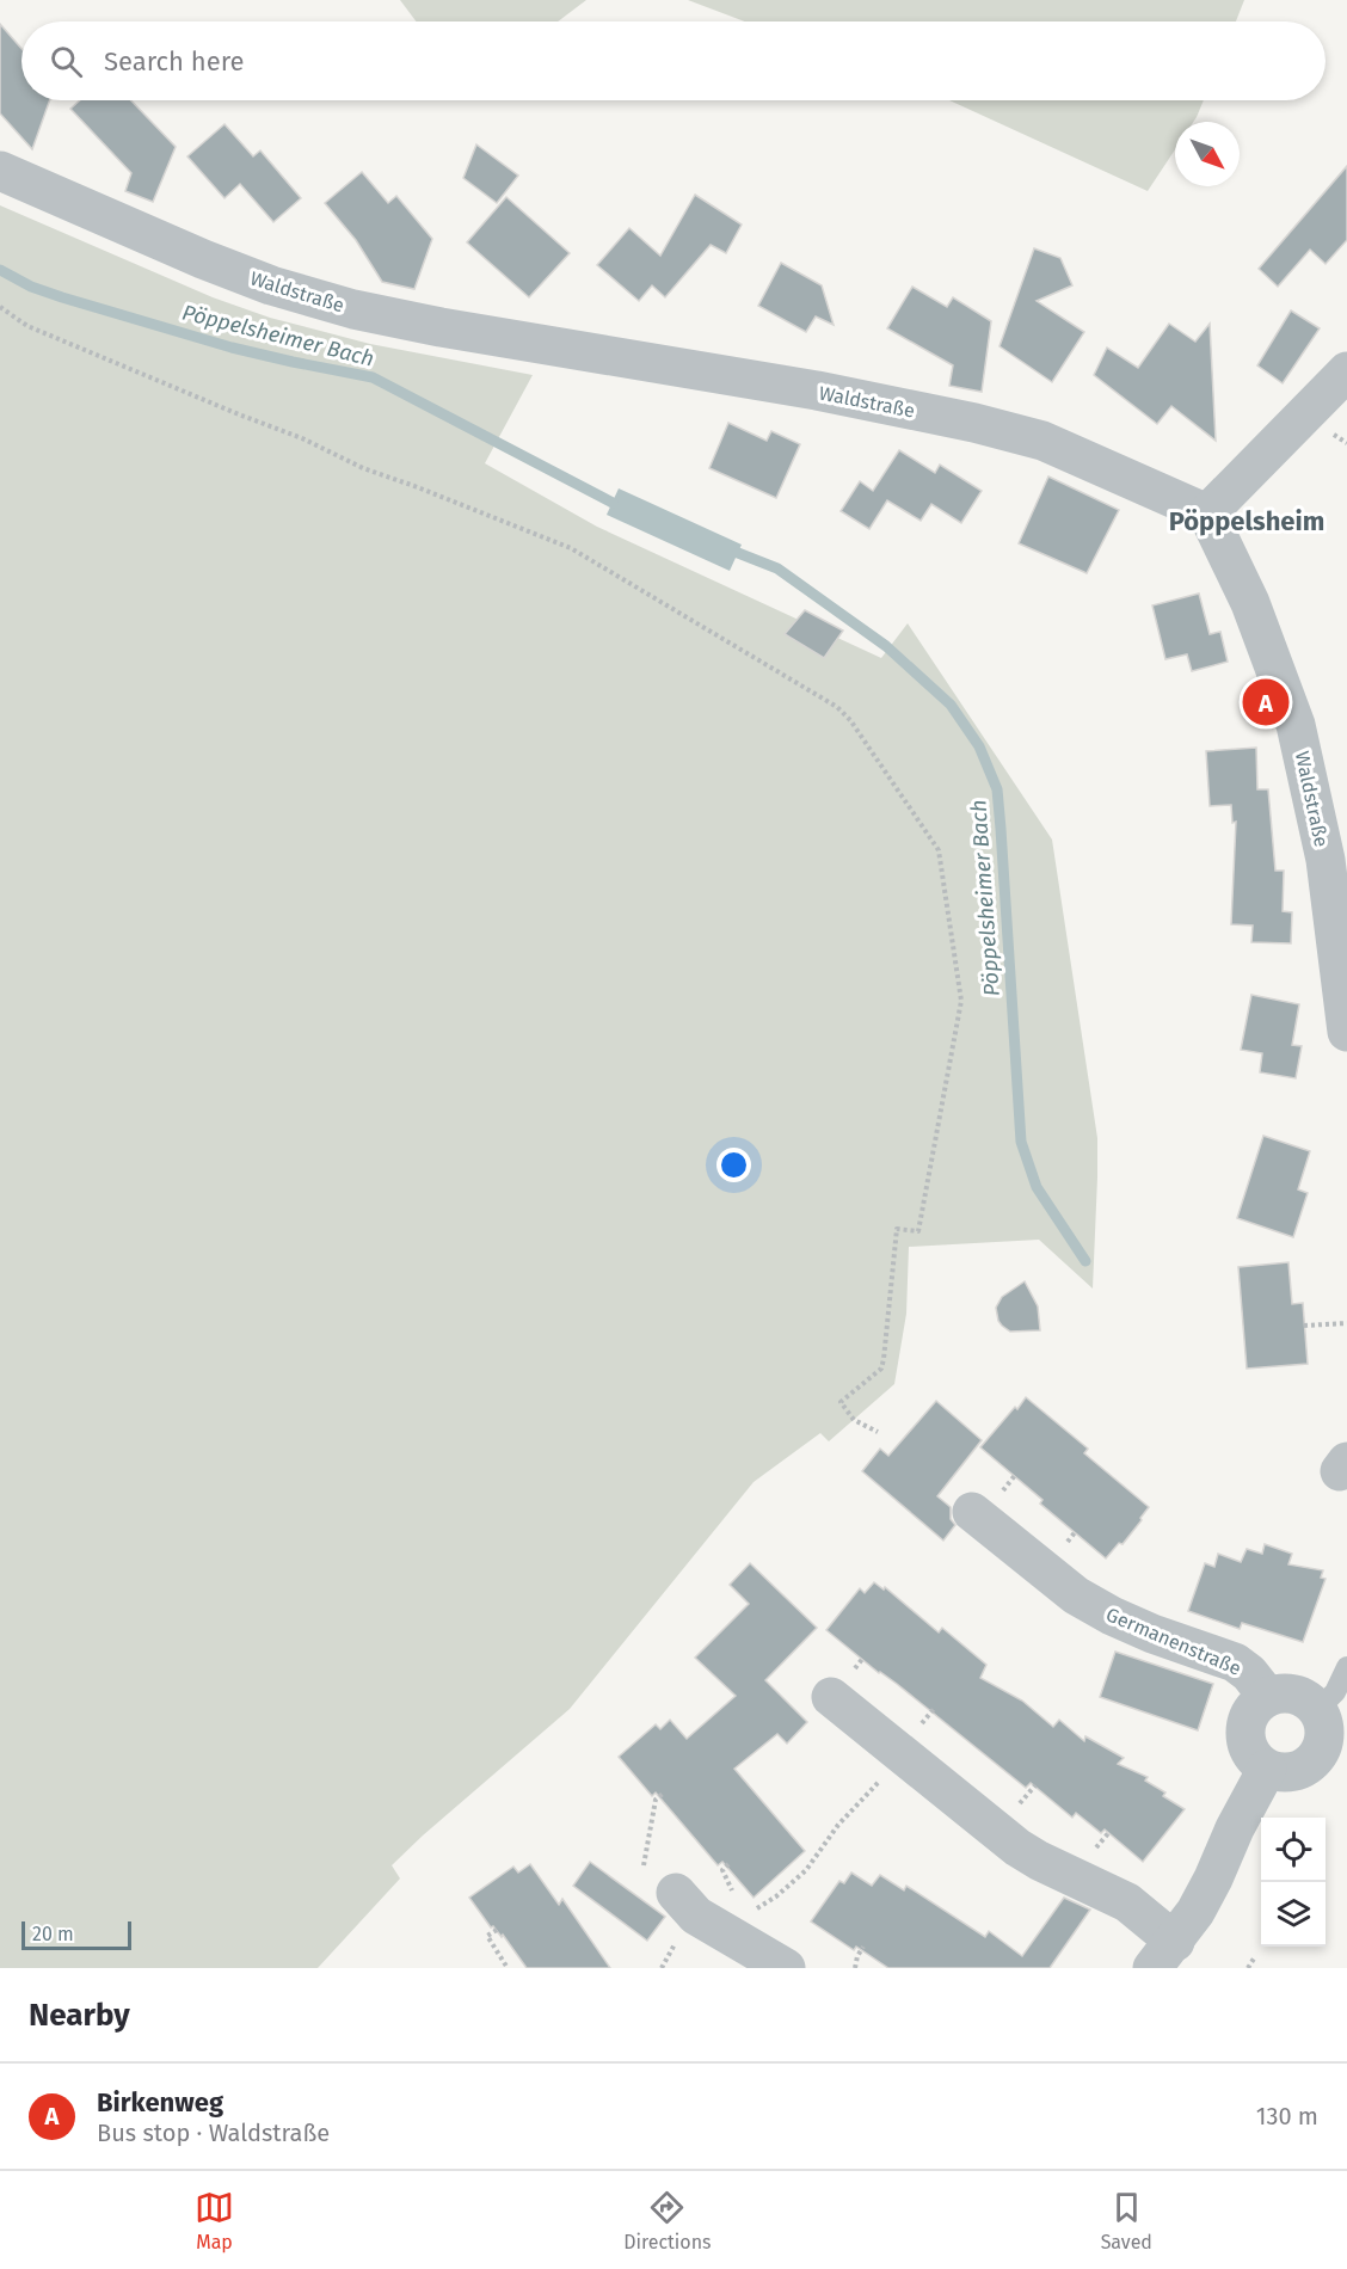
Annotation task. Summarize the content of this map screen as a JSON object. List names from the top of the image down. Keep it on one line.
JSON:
{"streets":{"street":["Waldstraße","Germanenstraße"]},"districts":["Pöppelsheim"],"water":["Pöppelsheimer Bach"],"scale_bar":"20 m","north":"bottom right","page":{"search":"Search here","pins":"A","scale":"20 m","heading":"Nearby","list":[{"mark":"A","name":"Birkenweg","note":"Bus stop · Waldstraße","value":"130 m"}],"nav":["Map","Directions","Saved"]}}
